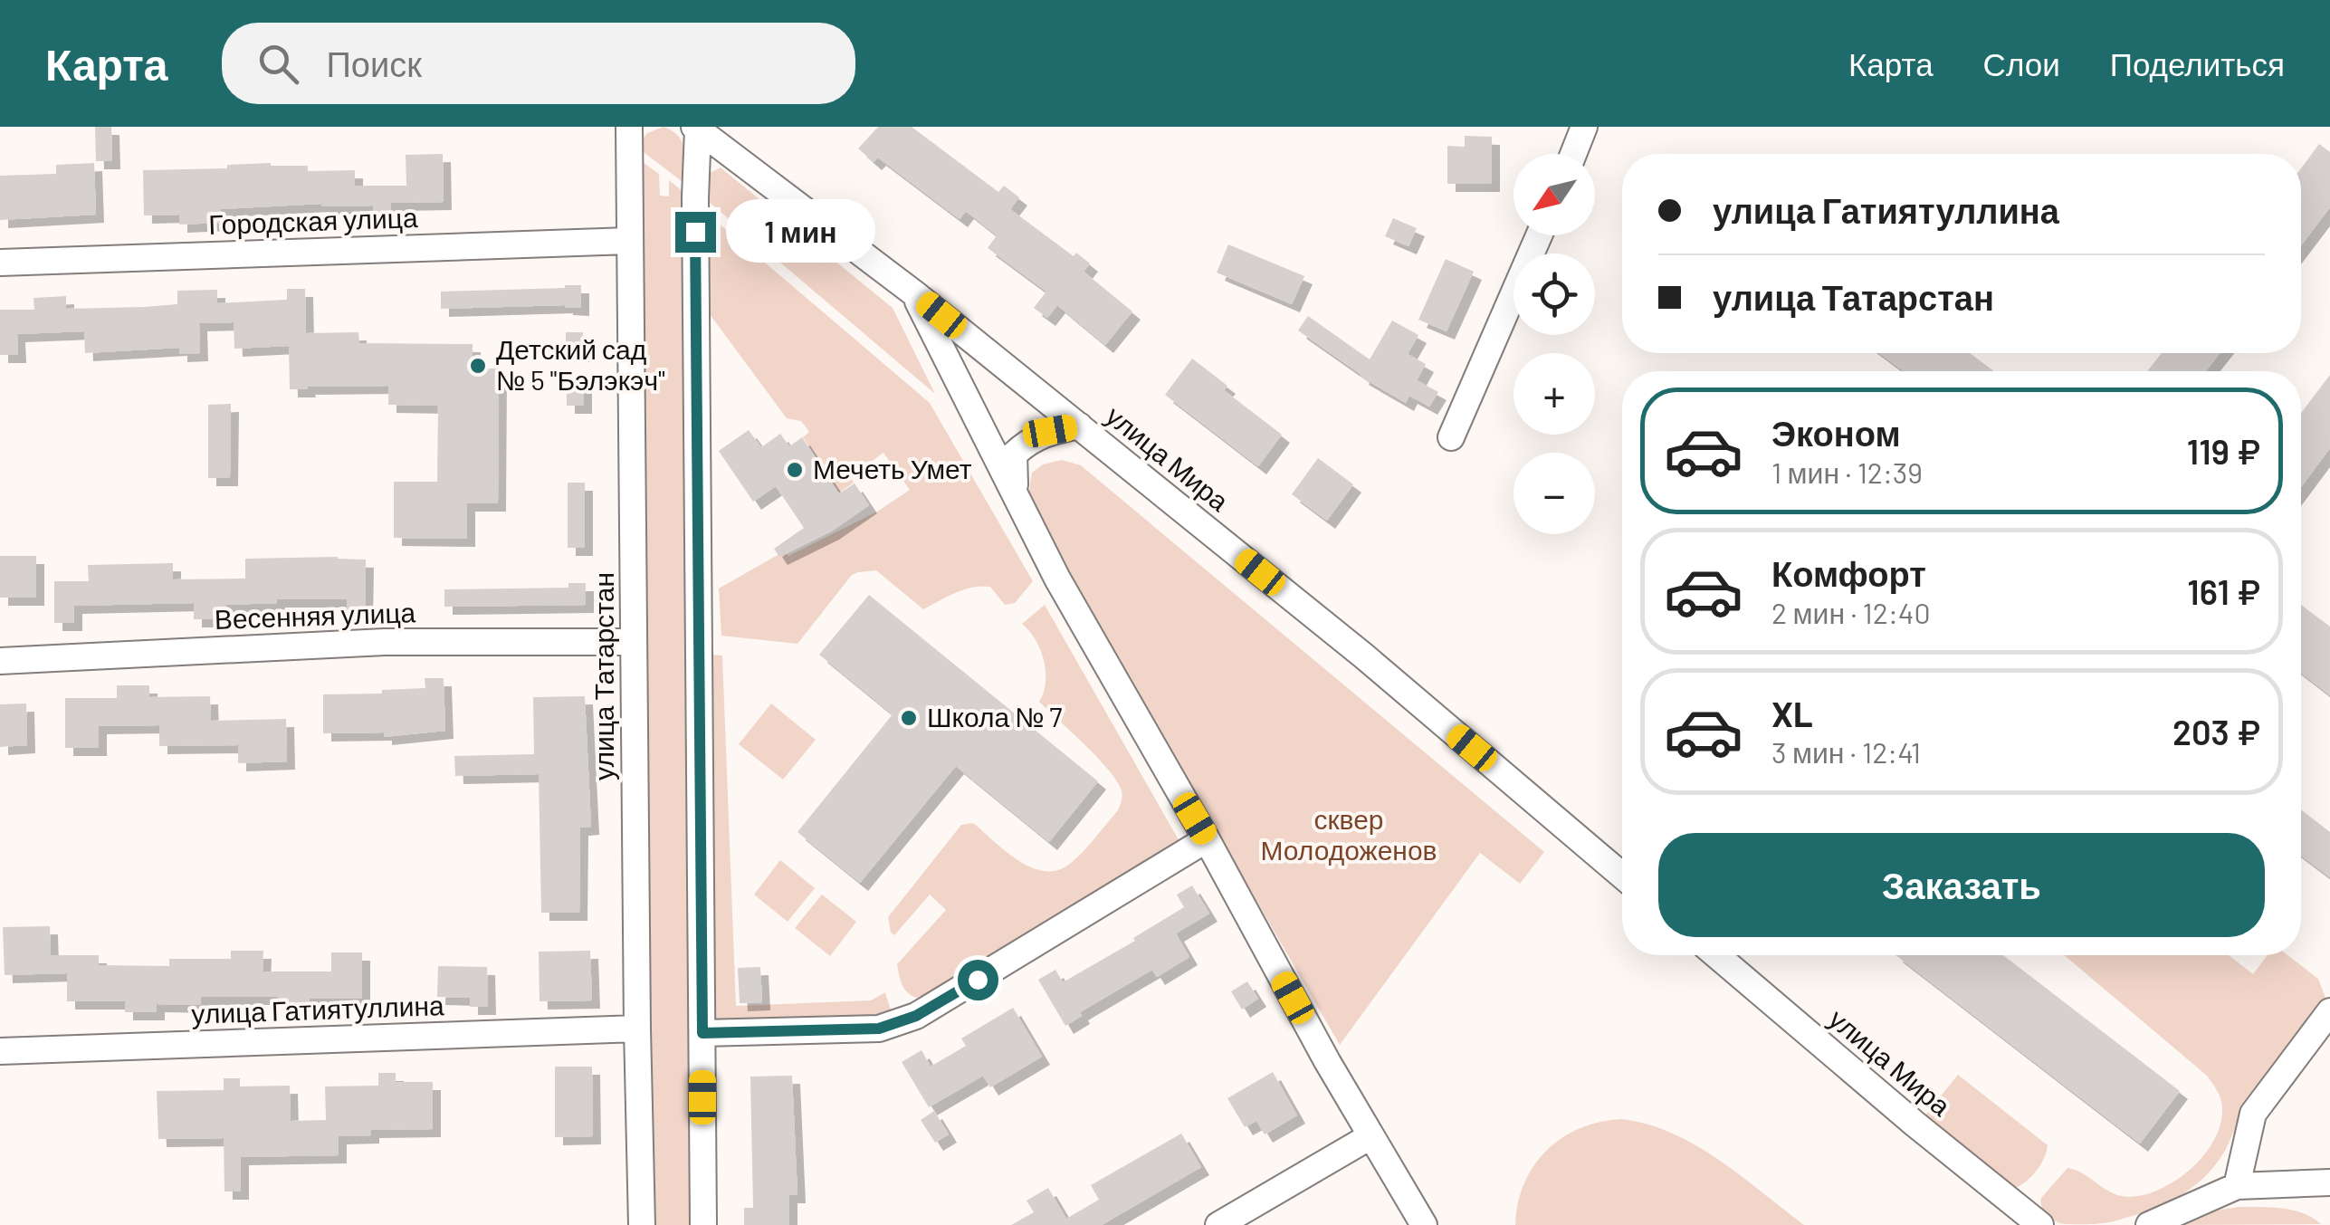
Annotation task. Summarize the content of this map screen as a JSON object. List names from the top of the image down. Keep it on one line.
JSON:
{"streets":{"street":["Городская улица","улица Мира","Весенняя улица","улица Татарстан","улица Гатиятуллина"]},"crossings":[["Городская улица","улица Татарстан"],["Весенняя улица","улица Татарстан"],["улица Татарстан","улица Гатиятуллина"]],"parks":["сквер Молодоженов"],"places":["Детский сад № 5 \"Бэлэкэч\"","Мечеть Умет","Школа № 7"],"north":"bottom left","page":{"header":"Карта","search":"Поиск","nav":["Карта","Слои","Поделиться"],"map_buttons":["+","−"],"banner":["улица Гатиятуллина","улица Татарстан"],"bubble":"1 мин","list":[{"name":"Эконом","note":"1 мин · 12:39","value":"119 ₽"},{"name":"Комфорт","note":"2 мин · 12:40","value":"161 ₽"},{"name":"XL","note":"3 мин · 12:41","value":"203 ₽"}],"buttons":"Заказать"}}
